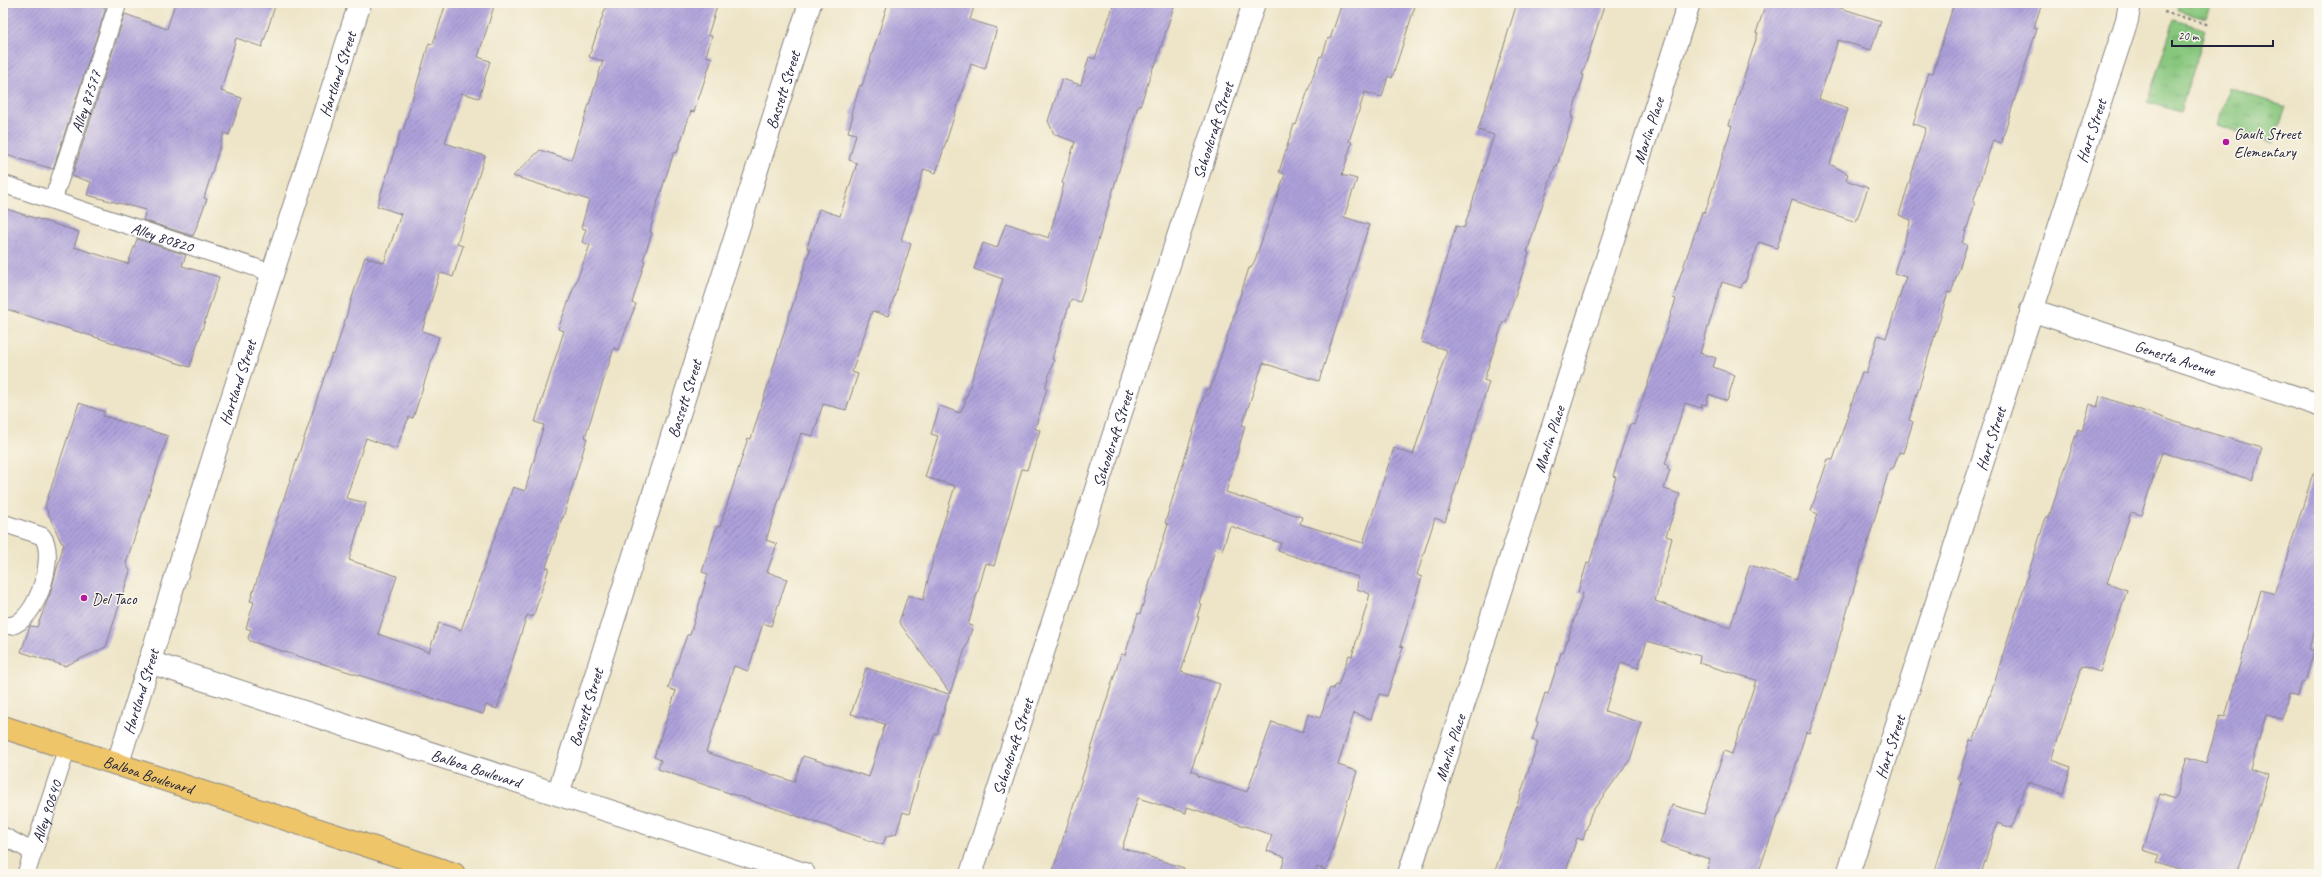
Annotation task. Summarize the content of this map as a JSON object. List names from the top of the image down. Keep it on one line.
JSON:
{"streets":{"main road":["Balboa Boulevard"],"street":["Hartland Street","Bassett Street","Schoolcraft Street","Marlin Place","Hart Street","Genesta Avenue"],"lane":["Alley 87577","Alley 80820","Alley 90640"]},"crossings":[["Hartland Street","Alley 80820"],["Hartland Street","Balboa Boulevard"],["Bassett Street","Balboa Boulevard"],["Alley 87577","Alley 80820"],["Hart Street","Genesta Avenue"],["Balboa Boulevard","Alley 90640"]],"places":["Gault Street Elementary","Del Taco"],"scale_bar":"20 m"}
